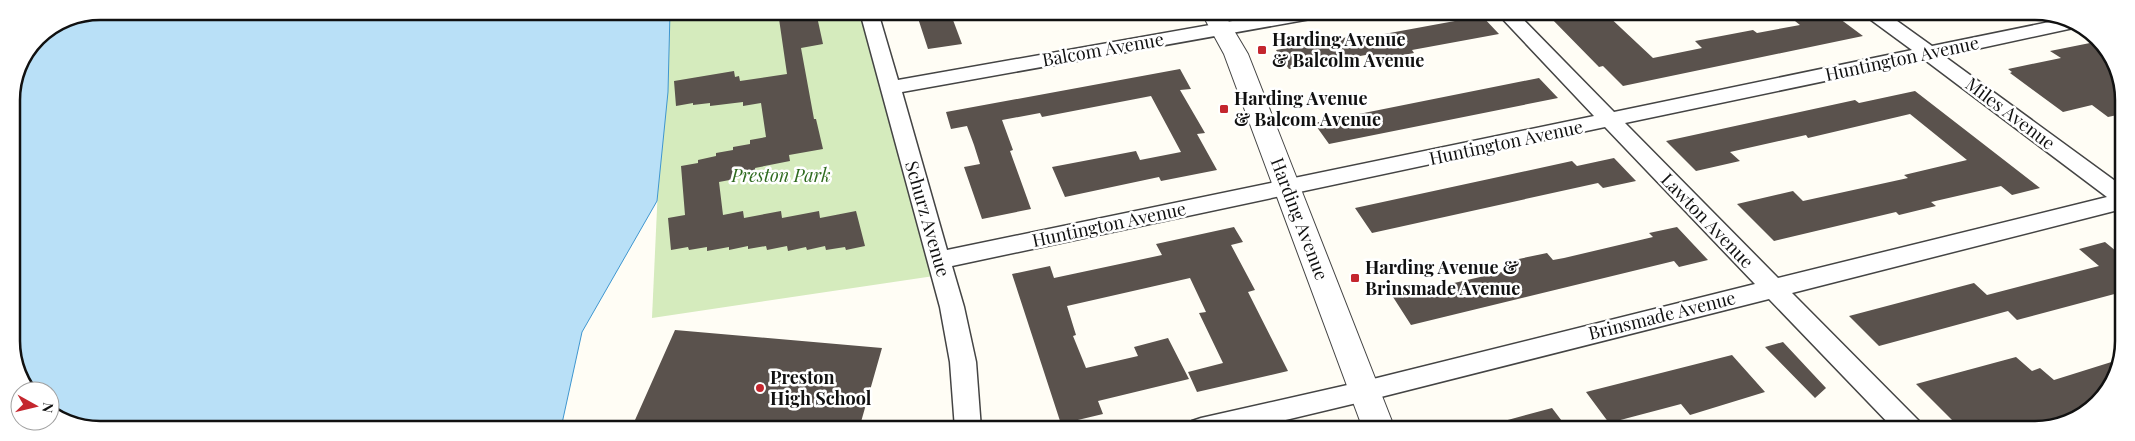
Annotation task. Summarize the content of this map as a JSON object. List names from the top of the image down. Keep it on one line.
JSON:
{"streets":{"street":["Balcom Avenue","Huntington Avenue","Miles Avenue","Schurz Avenue","Harding Avenue","Lawton Avenue","Brinsmade Avenue"]},"crossings":[["Balcom Avenue","Schurz Avenue"],["Balcom Avenue","Harding Avenue"],["Huntington Avenue","Miles Avenue"],["Huntington Avenue","Schurz Avenue"],["Huntington Avenue","Harding Avenue"],["Huntington Avenue","Lawton Avenue"],["Harding Avenue","Brinsmade Avenue"],["Lawton Avenue","Brinsmade Avenue"]],"parks":["Preston Park"],"places":{"transit":["Harding Avenue & Balcolm Avenue","Harding Avenue & Balcom Avenue","Harding Avenue & Brinsmade Avenue"],"other":["Preston High School"]},"north":"right"}
